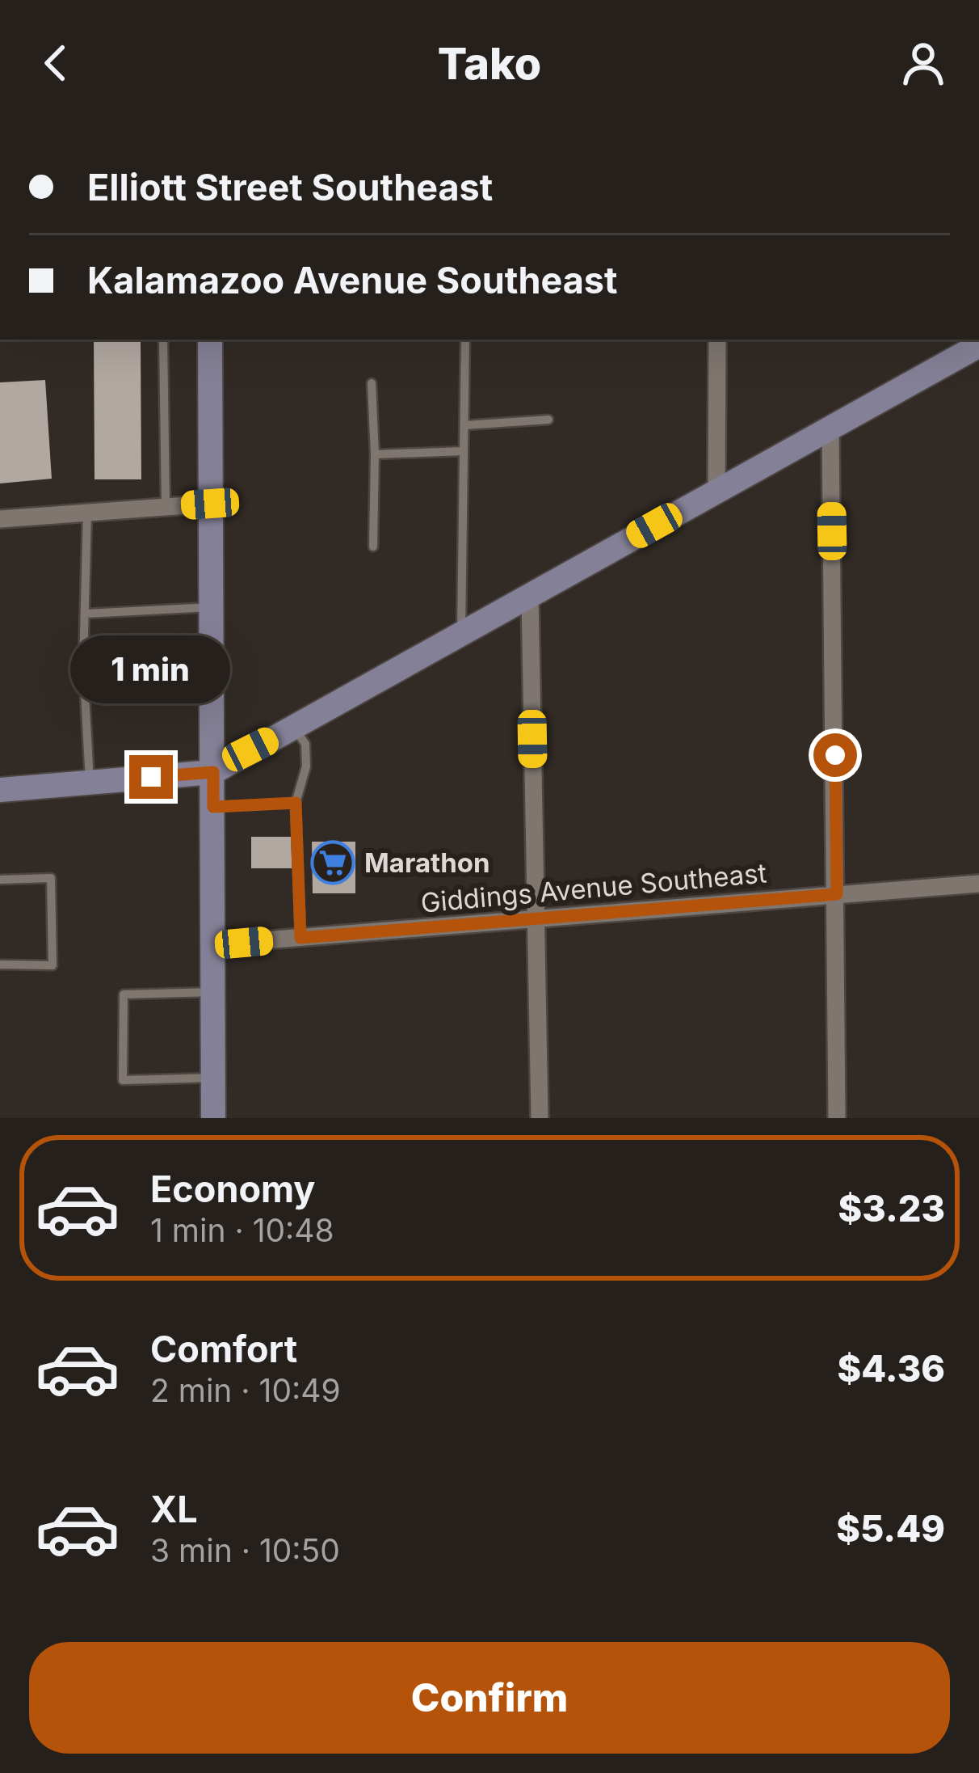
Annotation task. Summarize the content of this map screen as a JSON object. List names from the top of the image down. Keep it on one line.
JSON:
{"streets":{"street":["Giddings Avenue Southeast"]},"places":{"supermarket":["Marathon"]},"page":{"header":"Tako","banner":["Elliott Street Southeast","Kalamazoo Avenue Southeast"],"bubble":"1 min","list":[{"name":"Economy","note":"1 min · 10:48","value":"$3.23"},{"name":"Comfort","note":"2 min · 10:49","value":"$4.36"},{"name":"XL","note":"3 min · 10:50","value":"$5.49"}],"buttons":"Confirm"}}
